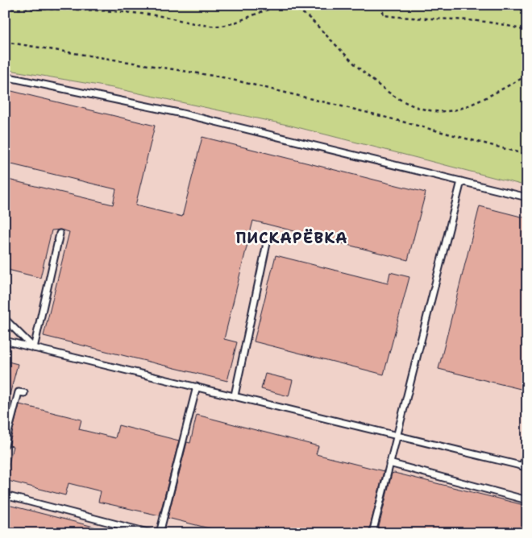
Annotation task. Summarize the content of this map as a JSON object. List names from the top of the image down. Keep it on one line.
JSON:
{"districts":["ПИСКАРЁВКА"]}
